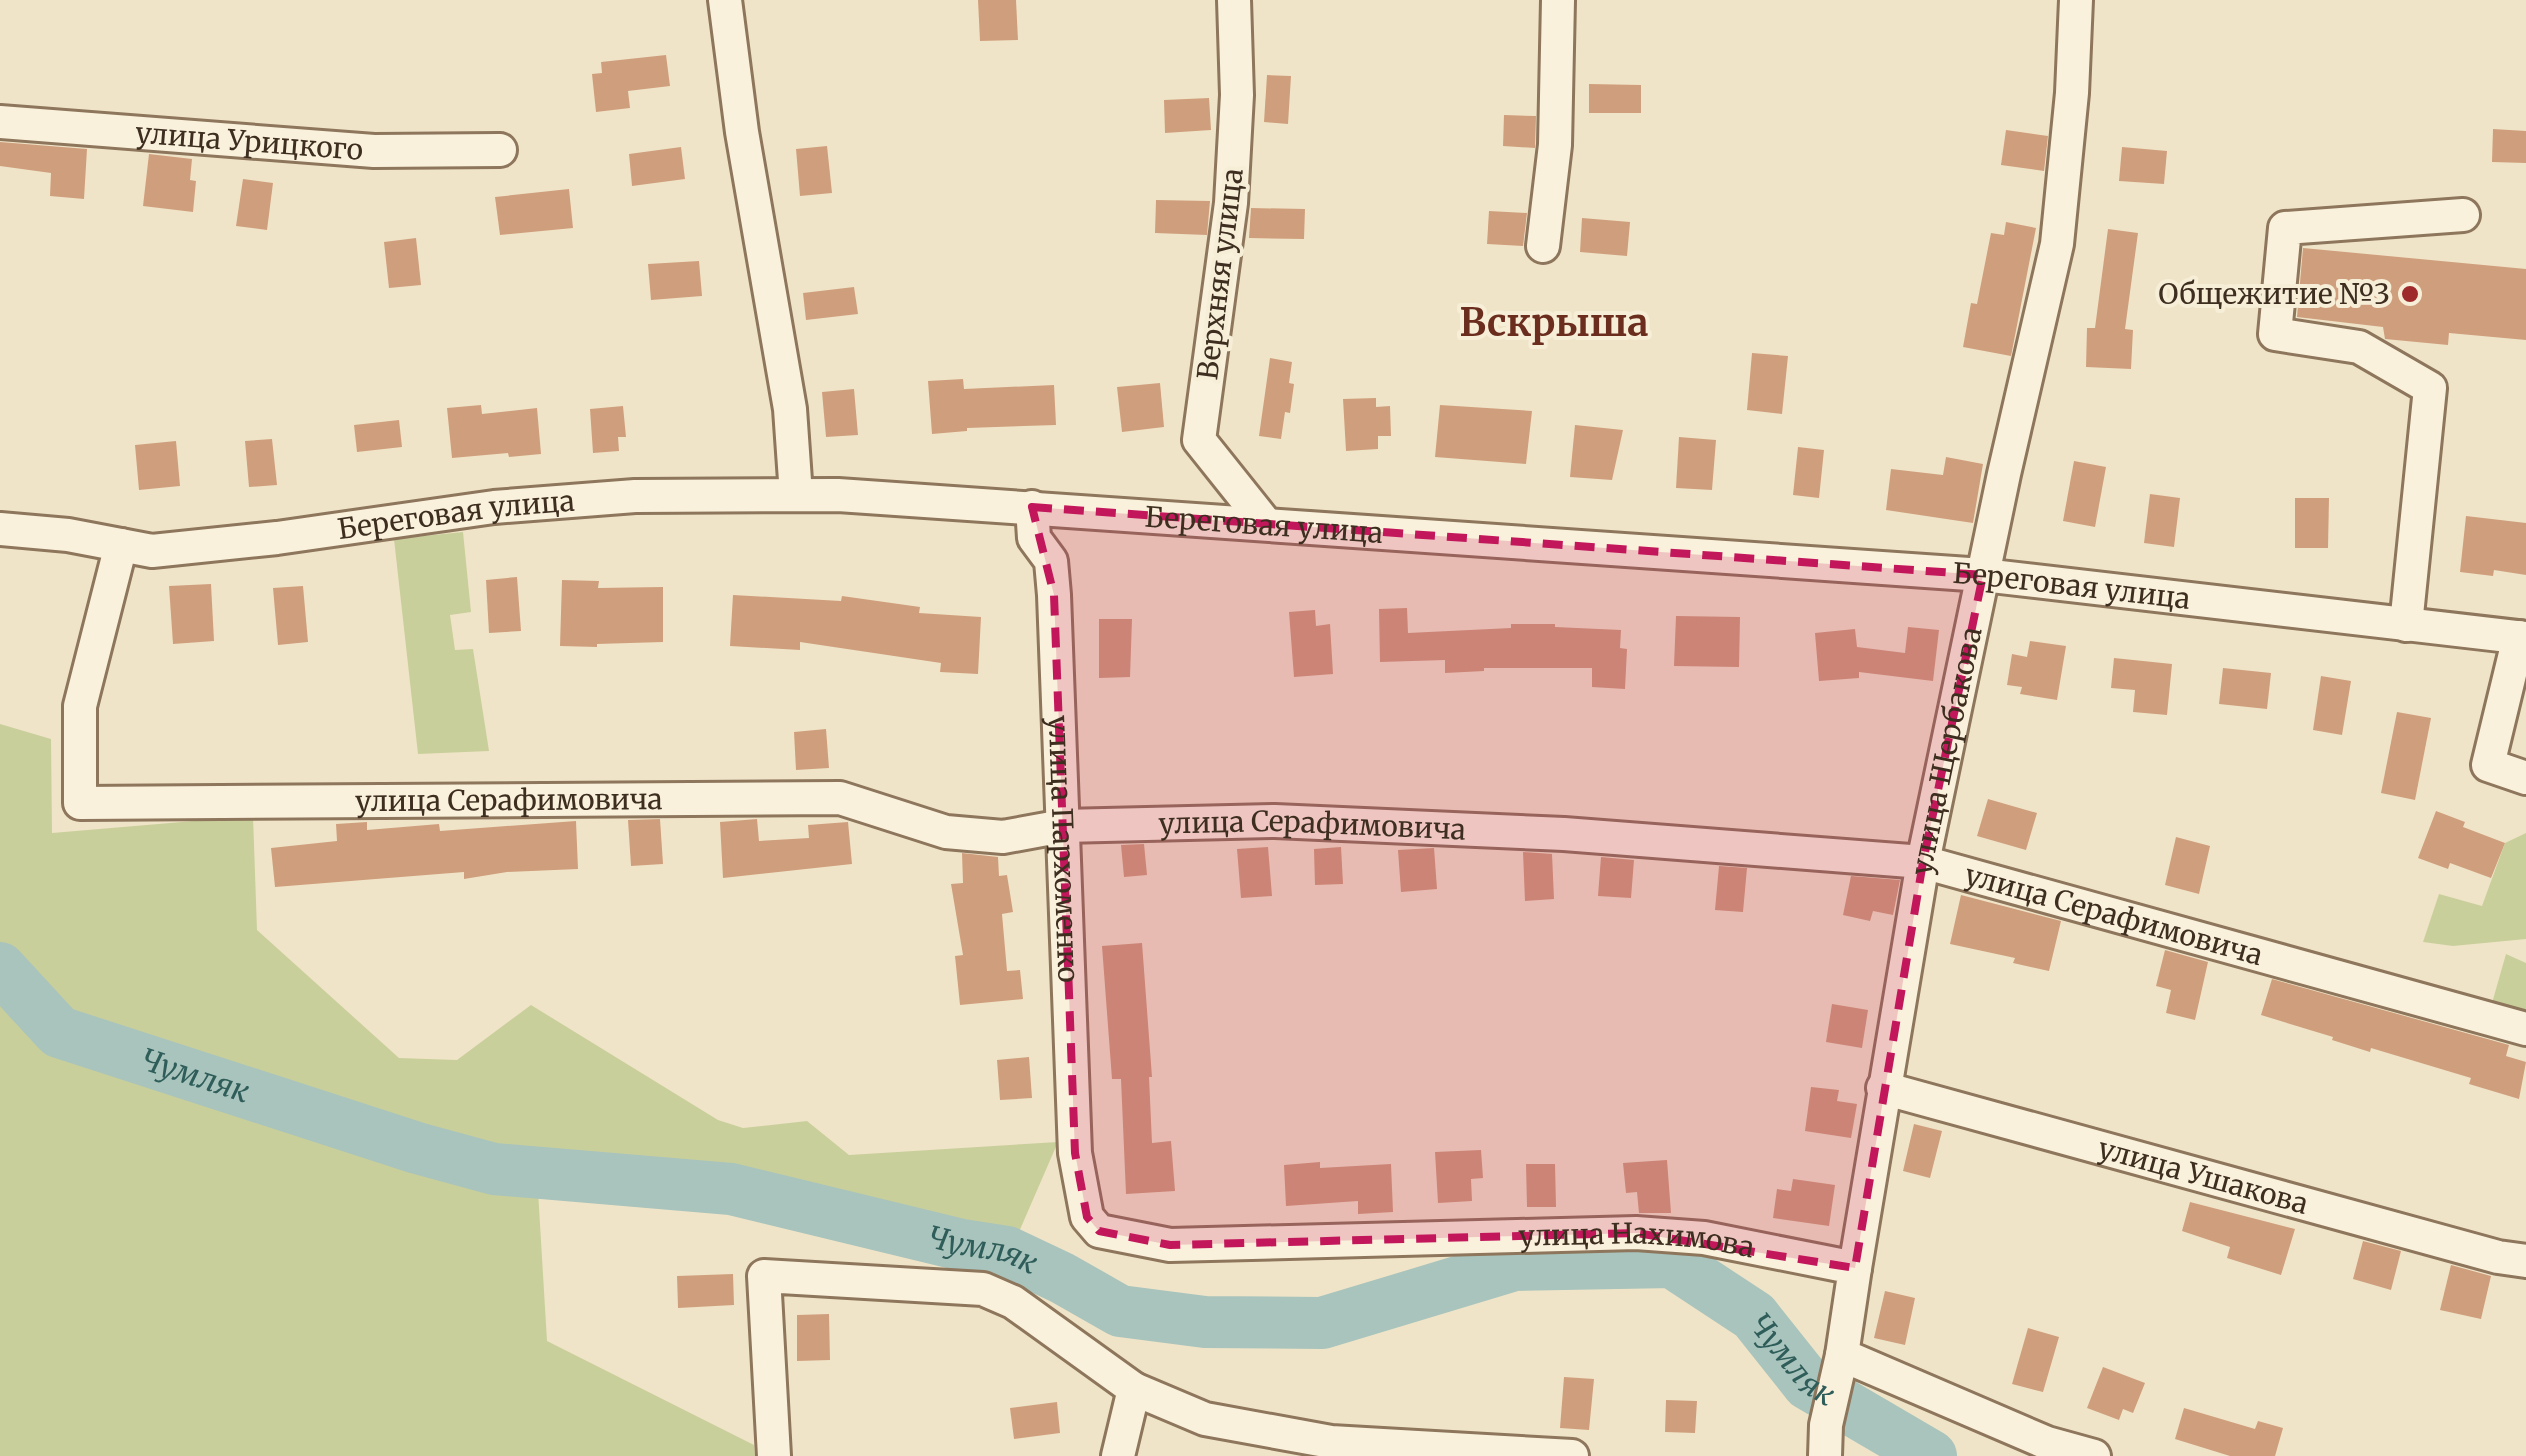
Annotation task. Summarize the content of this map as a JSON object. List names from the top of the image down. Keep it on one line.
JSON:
{"streets":{"street":["улица Урицкого","Верхняя улица","Береговая улица","улица Щербакова","улица Серафимовича","улица Пархоменко","улица Ушакова","улица Нахимова"]},"crossings":[["Верхняя улица","Береговая улица"],["Береговая улица","улица Щербакова"],["Береговая улица","улица Серафимовича"],["Береговая улица","улица Пархоменко"],["улица Щербакова","улица Серафимовича"],["улица Щербакова","улица Ушакова"],["улица Щербакова","улица Нахимова"],["улица Серафимовича","улица Пархоменко"],["улица Пархоменко","улица Нахимова"]],"districts":["Вскрыша"],"water":["Чумляк"],"places":["Общежитие №3"]}
